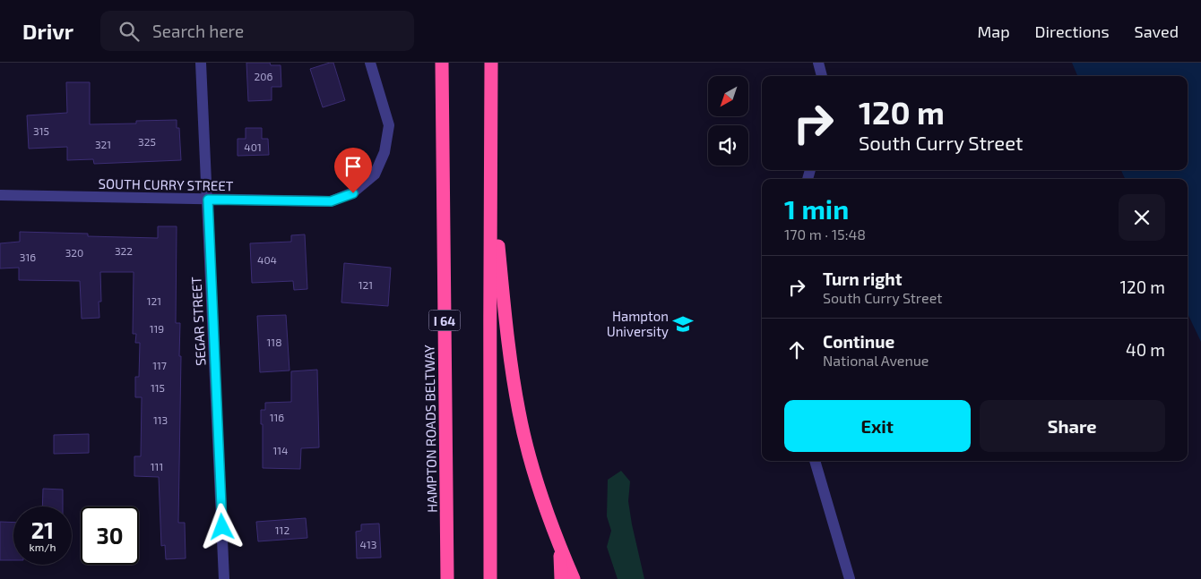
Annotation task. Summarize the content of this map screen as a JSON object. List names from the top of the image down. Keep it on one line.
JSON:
{"streets":{"highway":["I 64","HAMPTON ROADS BELTWAY"],"street":["SOUTH CURRY STREET","SEGAR STREET"]},"crossings":[["SOUTH CURRY STREET","SEGAR STREET"]],"places":{"school or university":["Hampton University"]},"house_numbers":["206","315","325","321","401","322","320","316","404","121","121","119","118","117","115","116","113","114","111","112","413"],"north":"bottom left","page":{"header":"Drivr","search":"Search here","nav":["Map","Directions","Saved"],"turn":["120 m","South Curry Street"],"heading":["1 min","170 m · 15:48"],"list":[{"name":"Turn right","note":"South Curry Street","value":"120 m"},{"name":"Continue","note":"National Avenue","value":"40 m"}],"buttons":["Exit","Share"],"speed":"21 km/h","limit":"30"}}
